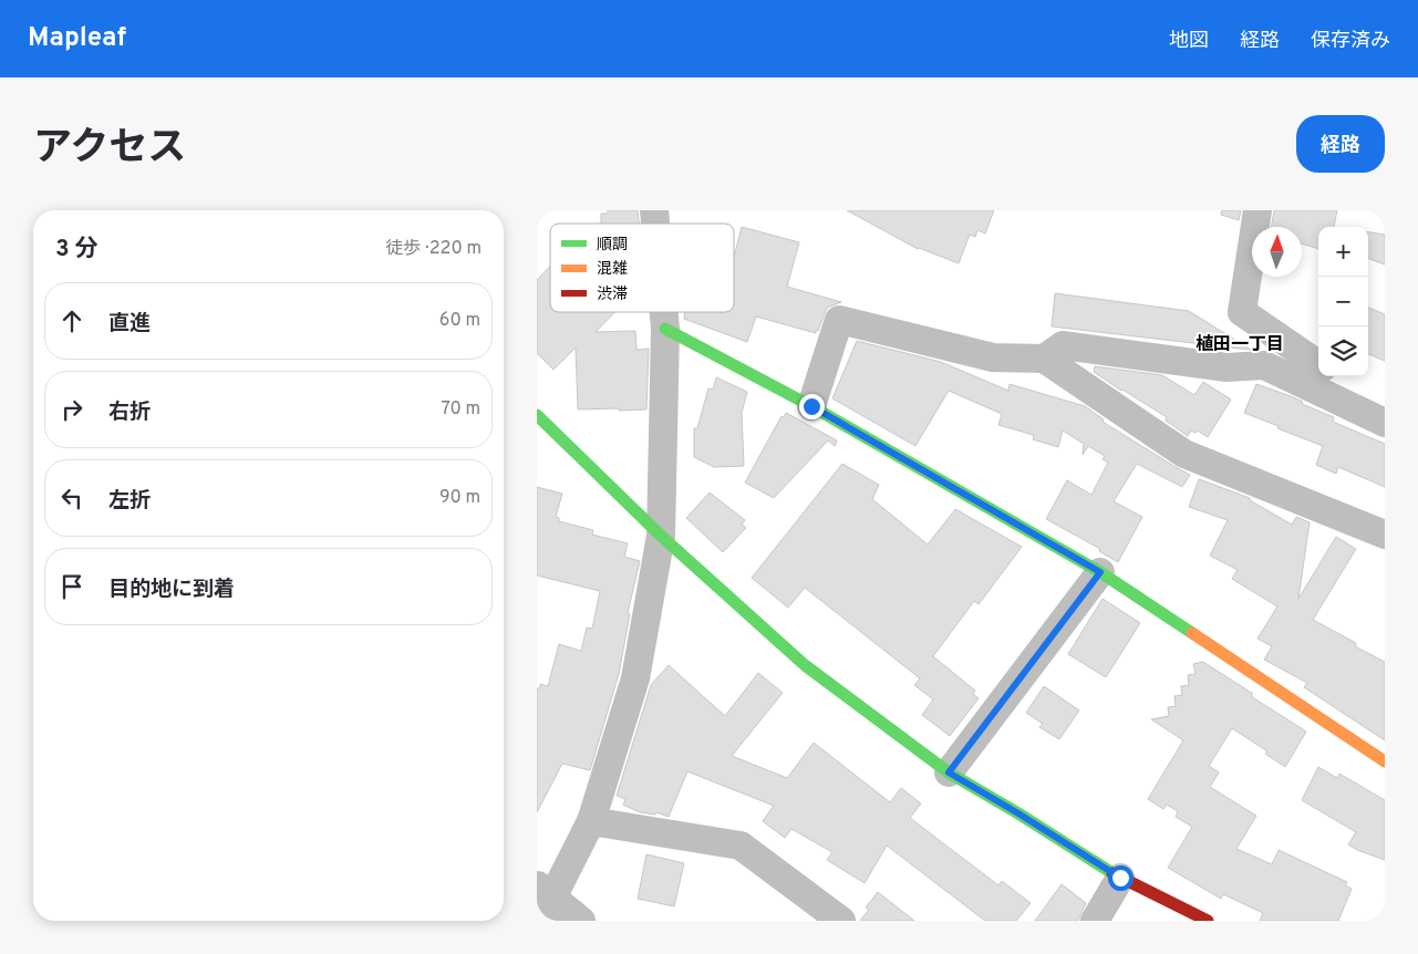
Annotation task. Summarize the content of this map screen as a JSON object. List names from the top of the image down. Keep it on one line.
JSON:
{"districts":["植田一丁目"],"legend":["順調","混雑","渋滞"],"north":"top","page":{"header":"Mapleaf","nav":["地図","経路","保存済み"],"title":"アクセス","buttons":"経路","heading":["3 分","徒歩 · 220 m"],"map_buttons":["+","−"],"list":[["直進","60 m"],["右折","70 m"],["左折","90 m"],"目的地に到着"]}}
